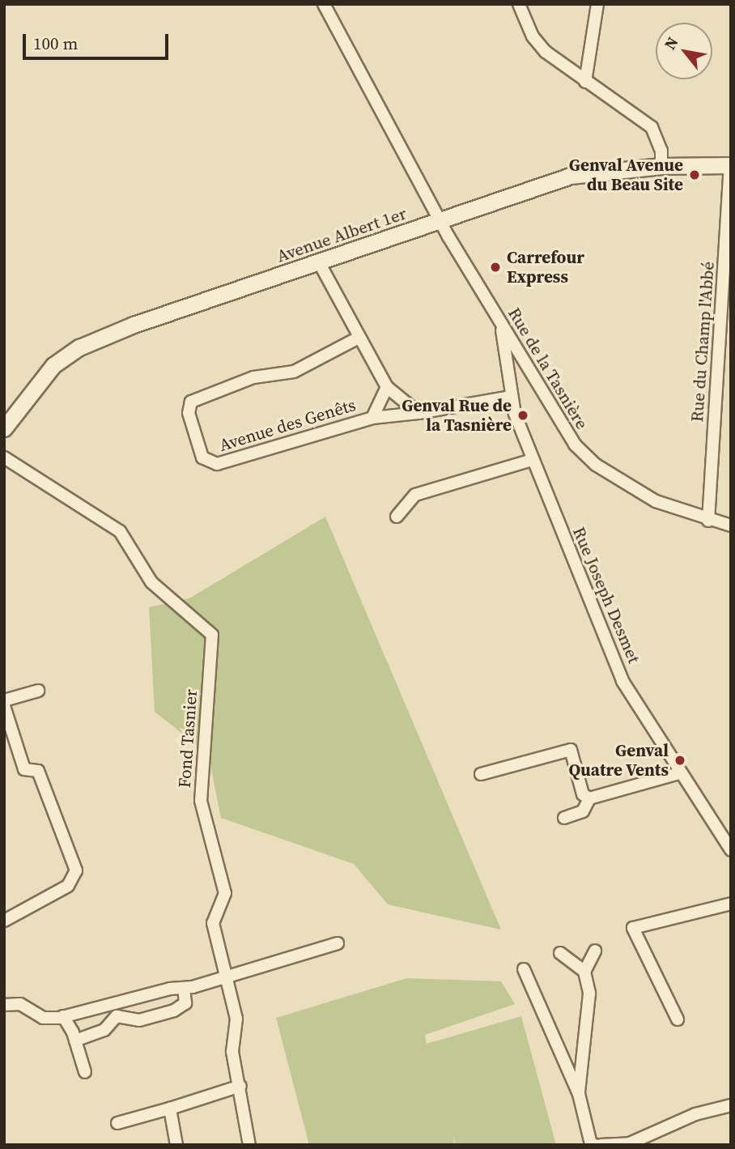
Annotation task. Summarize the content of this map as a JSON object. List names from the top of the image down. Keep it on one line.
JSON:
{"streets":{"main road":["Avenue Albert 1er"],"street":["Rue du Champ l'Abbé","Rue de la Tasnière","Avenue des Genêts","Rue Joseph Desmet","Fond Tasnier"]},"crossings":[["Avenue Albert 1er","Rue du Champ l'Abbé"],["Avenue Albert 1er","Rue de la Tasnière"],["Rue du Champ l'Abbé","Rue de la Tasnière"],["Rue de la Tasnière","Rue Joseph Desmet"],["Avenue des Genêts","Rue Joseph Desmet"]],"places":["Genval Avenue du Beau Site","Carrefour Express","Genval Rue de la Tasnière","Genval Quatre Vents"],"scale_bar":"100 m","north":"top left"}
